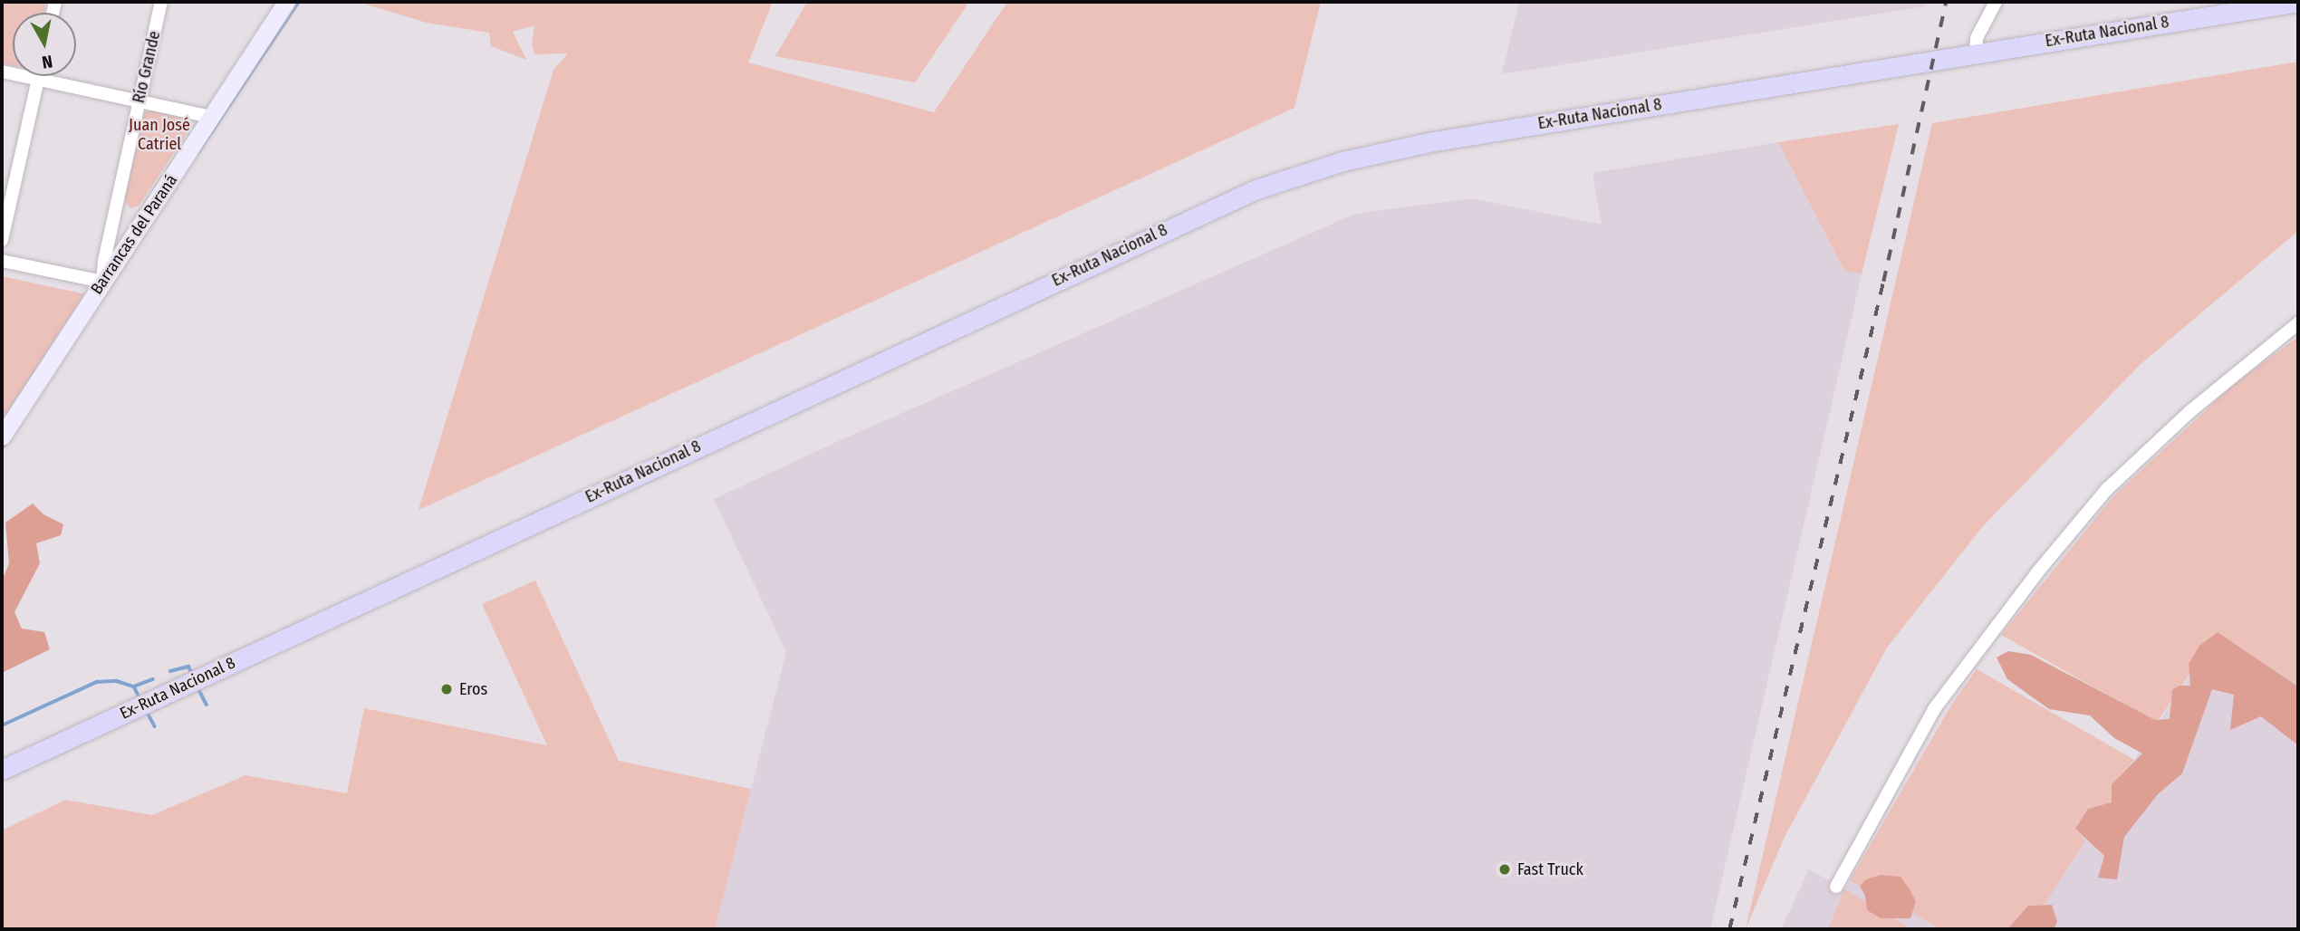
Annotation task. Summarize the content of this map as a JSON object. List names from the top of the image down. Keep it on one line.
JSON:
{"streets":{"main road":["Ex-Ruta Nacional 8"],"street":["Río Grande","Barrancas del Paraná"]},"crossings":[["Río Grande","Barrancas del Paraná"]],"parks":["Juan José Catriel"],"places":["Eros","Fast Truck"],"north":"bottom"}
